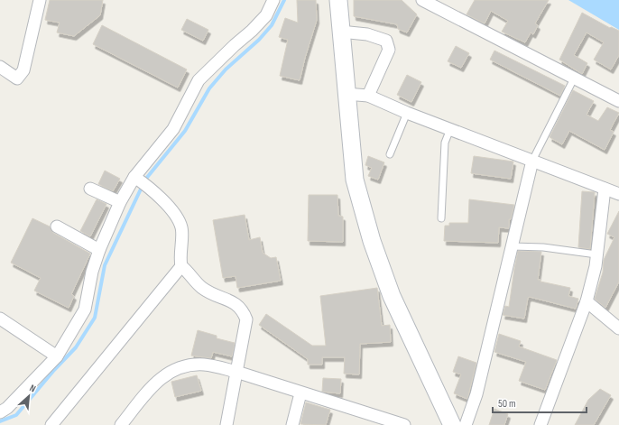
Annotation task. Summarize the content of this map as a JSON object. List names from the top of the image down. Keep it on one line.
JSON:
{"scale_bar":"50 m","north":"top right"}
